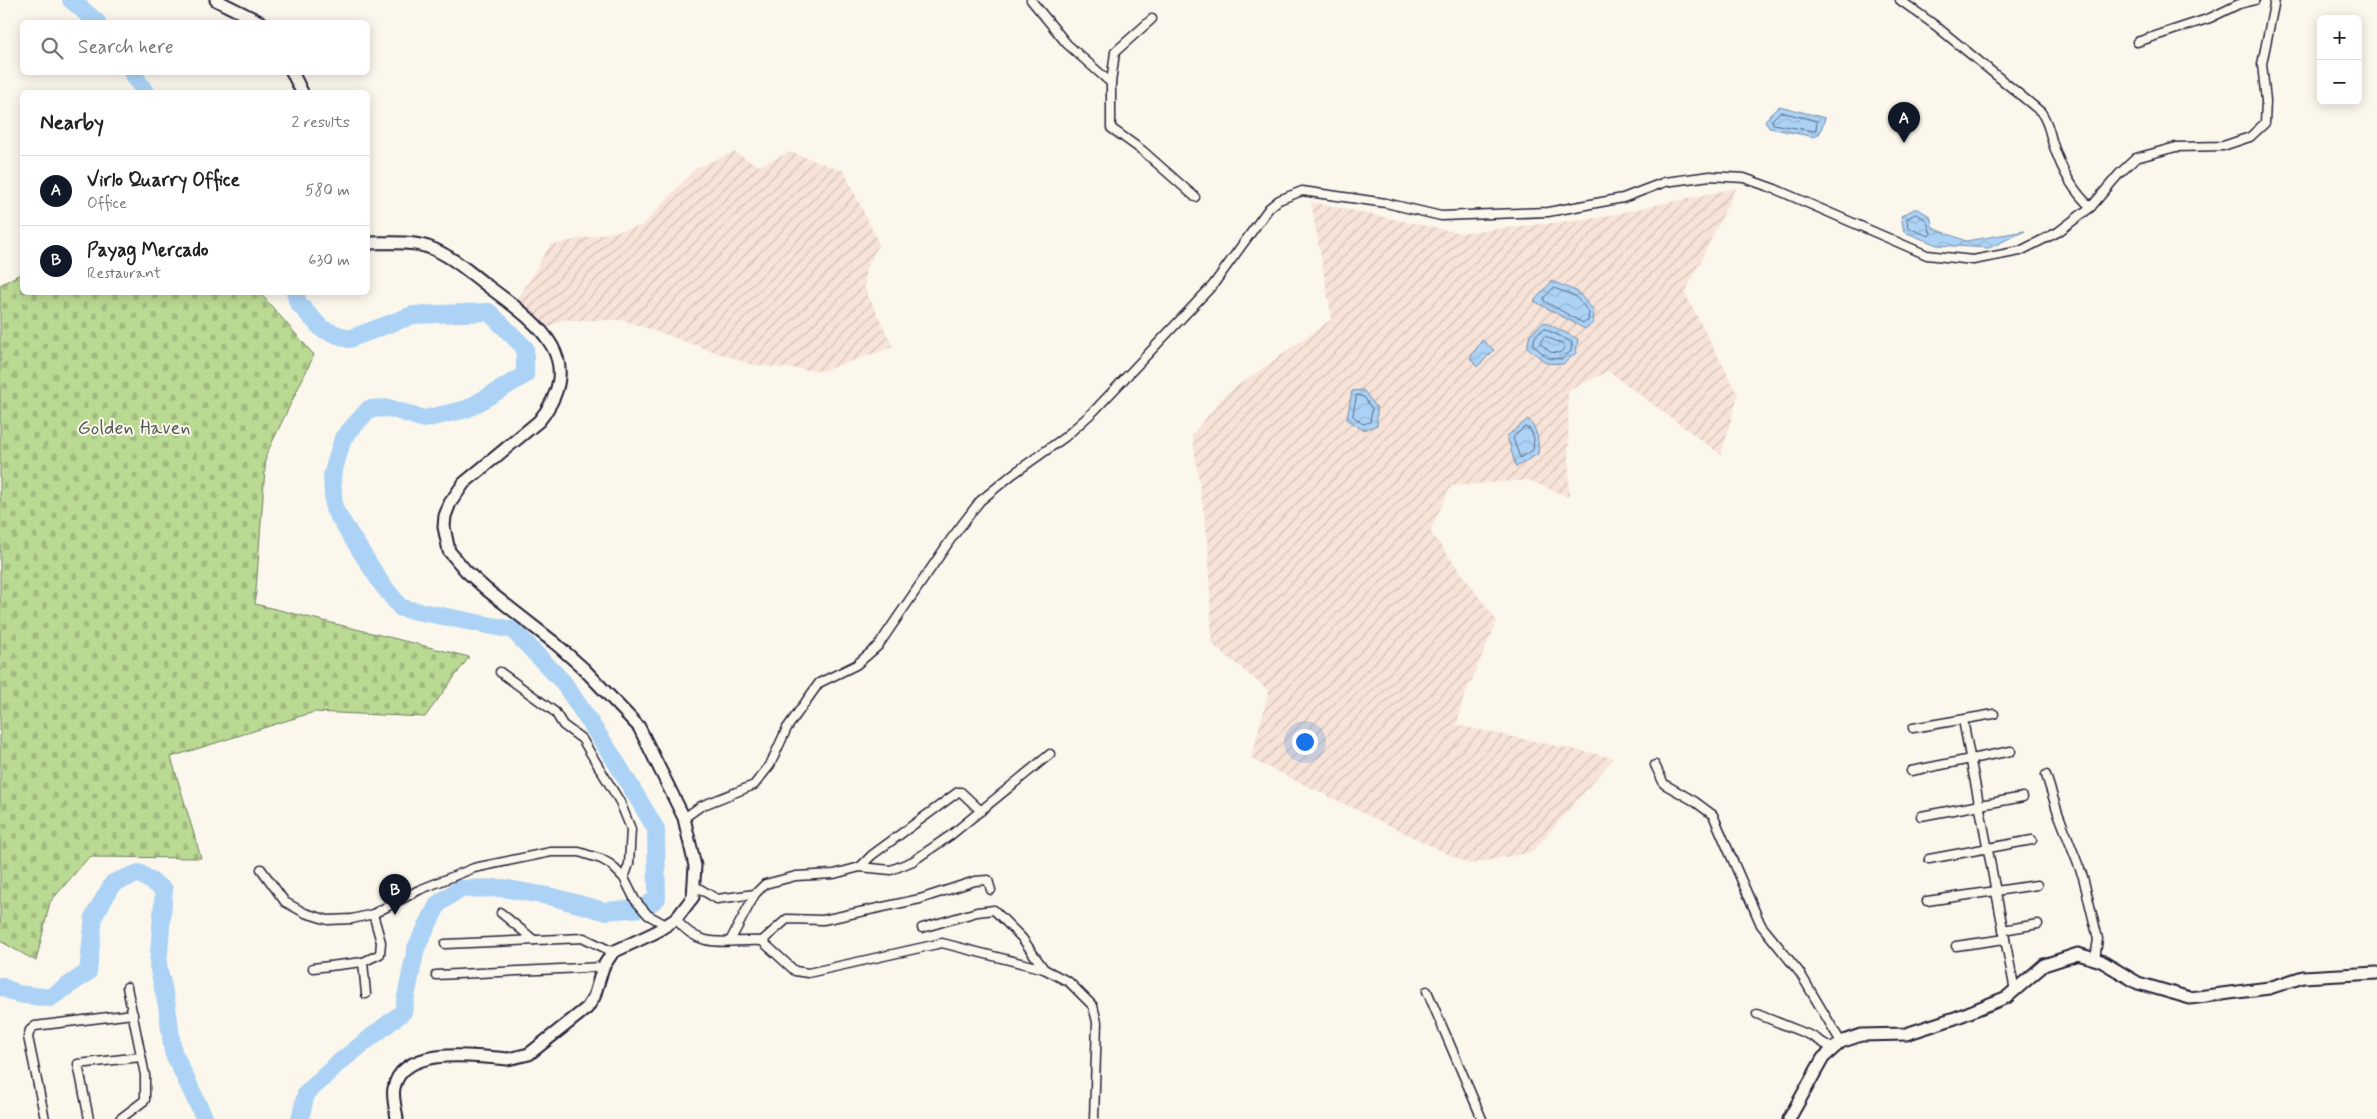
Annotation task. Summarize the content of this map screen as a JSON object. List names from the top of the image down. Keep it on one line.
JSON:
{"parks":["Golden Haven"],"page":{"map_buttons":["+","−"],"search":"Search here","heading":["Nearby","2 results"],"pins":["A","B"],"list":[{"mark":"A","name":"Virlo Quarry Office","note":"Office","value":"580 m"},{"mark":"B","name":"Payag Mercado","note":"Restaurant","value":"630 m"}]}}
